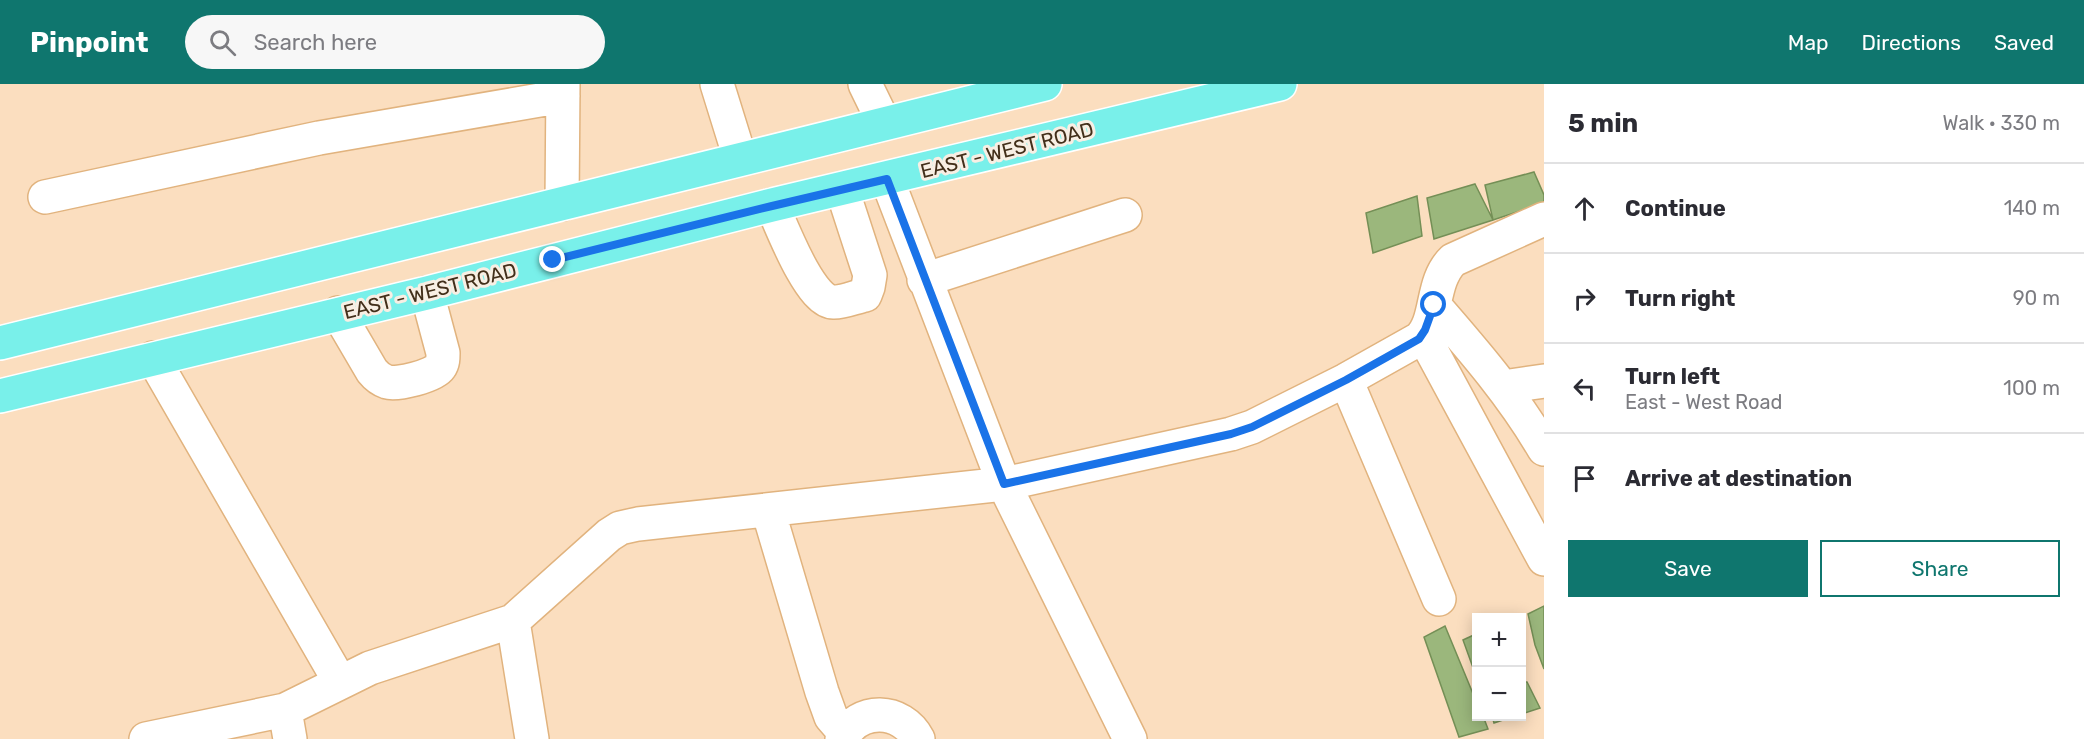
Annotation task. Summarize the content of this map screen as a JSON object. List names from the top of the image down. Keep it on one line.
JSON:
{"streets":{"main road":["EAST - WEST ROAD"]},"page":{"header":"Pinpoint","search":"Search here","nav":["Map","Directions","Saved"],"heading":["5 min","Walk · 330 m"],"list":[["Continue","140 m"],["Turn right","90 m"],["Turn left","East - West Road","100 m"],"Arrive at destination"],"buttons":["Save","Share"],"map_buttons":["+","−"]}}
